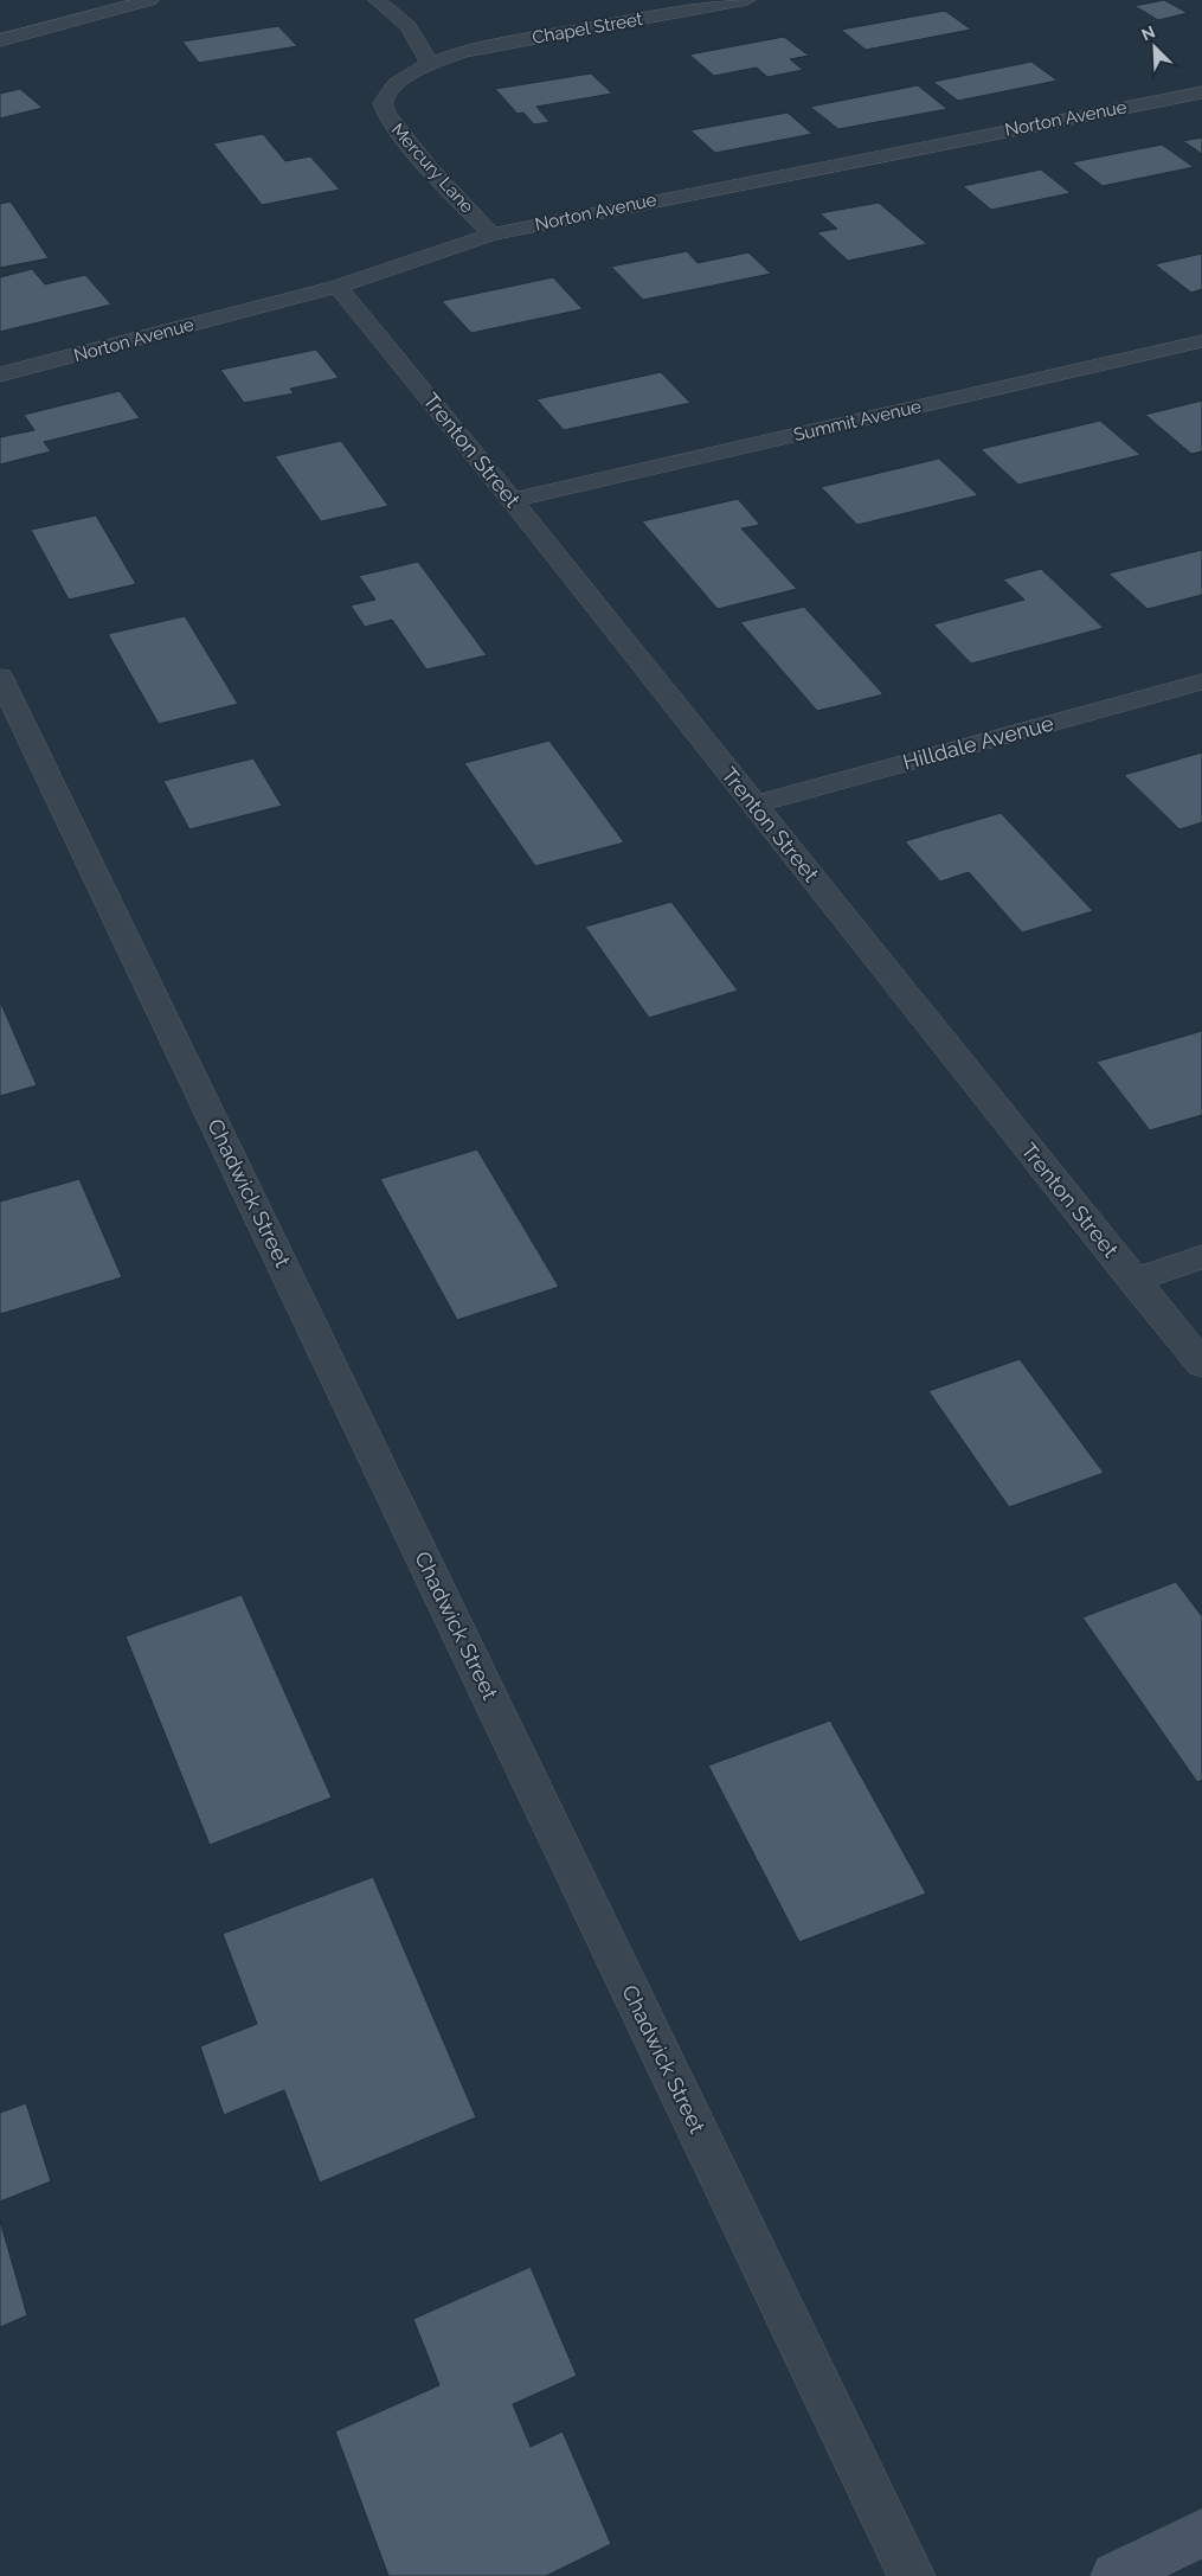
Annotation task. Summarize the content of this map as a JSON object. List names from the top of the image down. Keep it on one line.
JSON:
{"streets":{"street":["Chapel Street","Norton Avenue","Mercury Lane","Summit Avenue","Trenton Street","Hilldale Avenue","Chadwick Street"]},"crossings":[["Chapel Street","Mercury Lane"],["Norton Avenue","Mercury Lane"],["Norton Avenue","Trenton Street"],["Summit Avenue","Trenton Street"],["Trenton Street","Hilldale Avenue"]],"north":"top left"}
